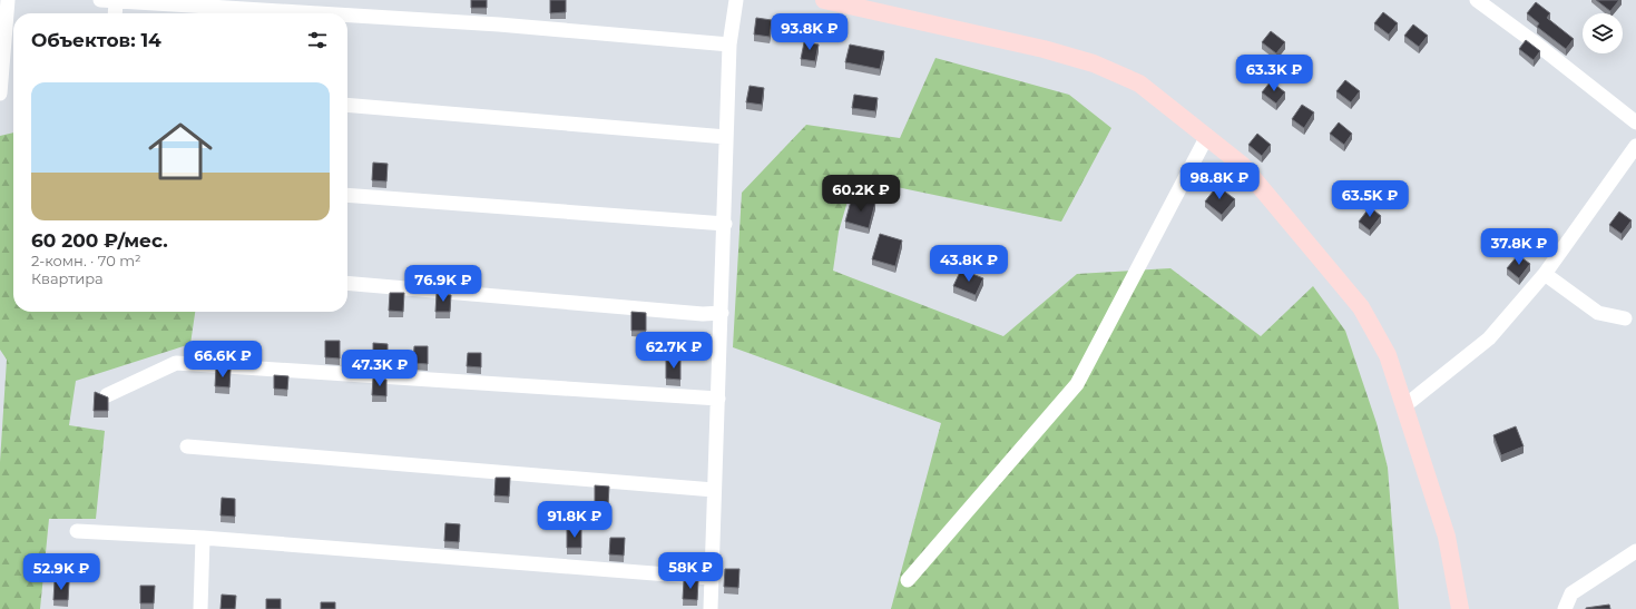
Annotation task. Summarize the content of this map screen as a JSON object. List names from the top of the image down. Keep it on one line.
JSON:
{"page":{"price":["93.8K ₽","63.3K ₽","98.8K ₽","60.2K ₽","63.5K ₽","37.8K ₽","43.8K ₽","76.9K ₽","62.7K ₽","66.6K ₽","47.3K ₽","91.8K ₽","58K ₽","52.9K ₽"],"heading":"Объектов: 14","list":[{"name":"60 200 ₽/мес.","note":"2-комн. · 70 m² · Квартира"}]}}
